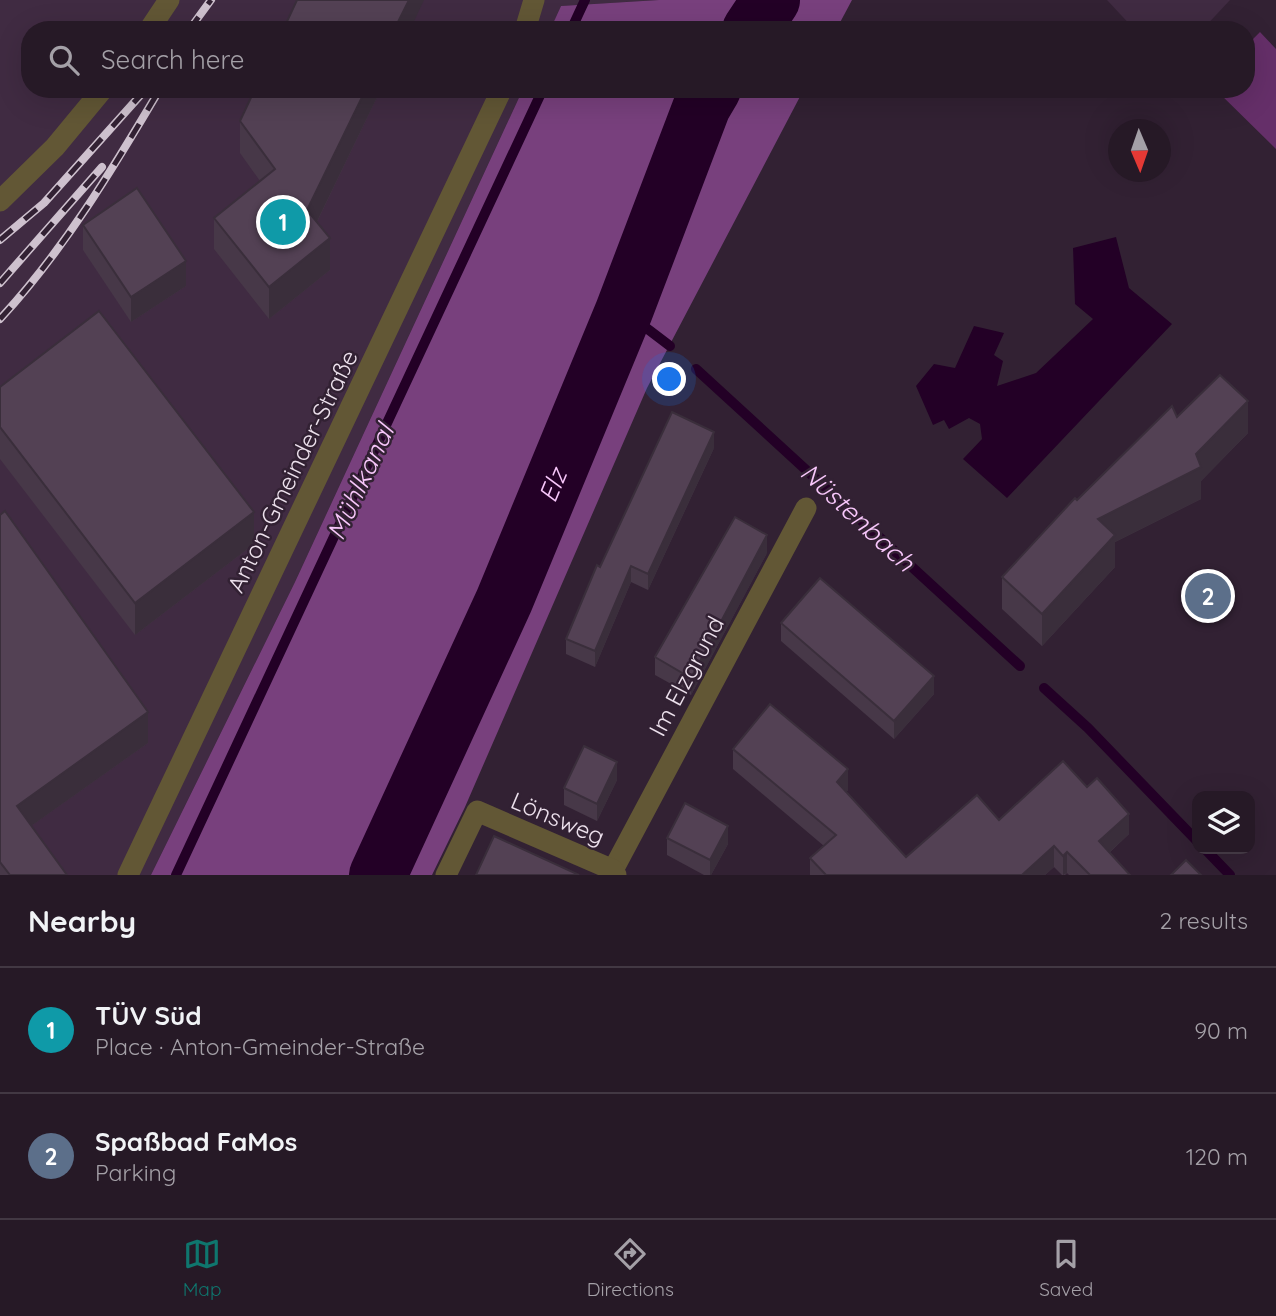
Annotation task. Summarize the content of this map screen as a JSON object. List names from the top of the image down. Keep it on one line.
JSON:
{"streets":{"street":["Anton-Gmeinder-Straße","Im Elzgrund","Lönsweg"]},"crossings":[["Im Elzgrund","Lönsweg"]],"water":["Mühlkanal","Elz","Nüstenbach"],"north":"bottom","page":{"search":"Search here","pins":["1","2"],"heading":["Nearby","2 results"],"list":[{"mark":"1","name":"TÜV Süd","note":"Place · Anton-Gmeinder-Straße","value":"90 m"},{"mark":"2","name":"Spaßbad FaMos","note":"Parking","value":"120 m"}],"nav":["Map","Directions","Saved"]}}
